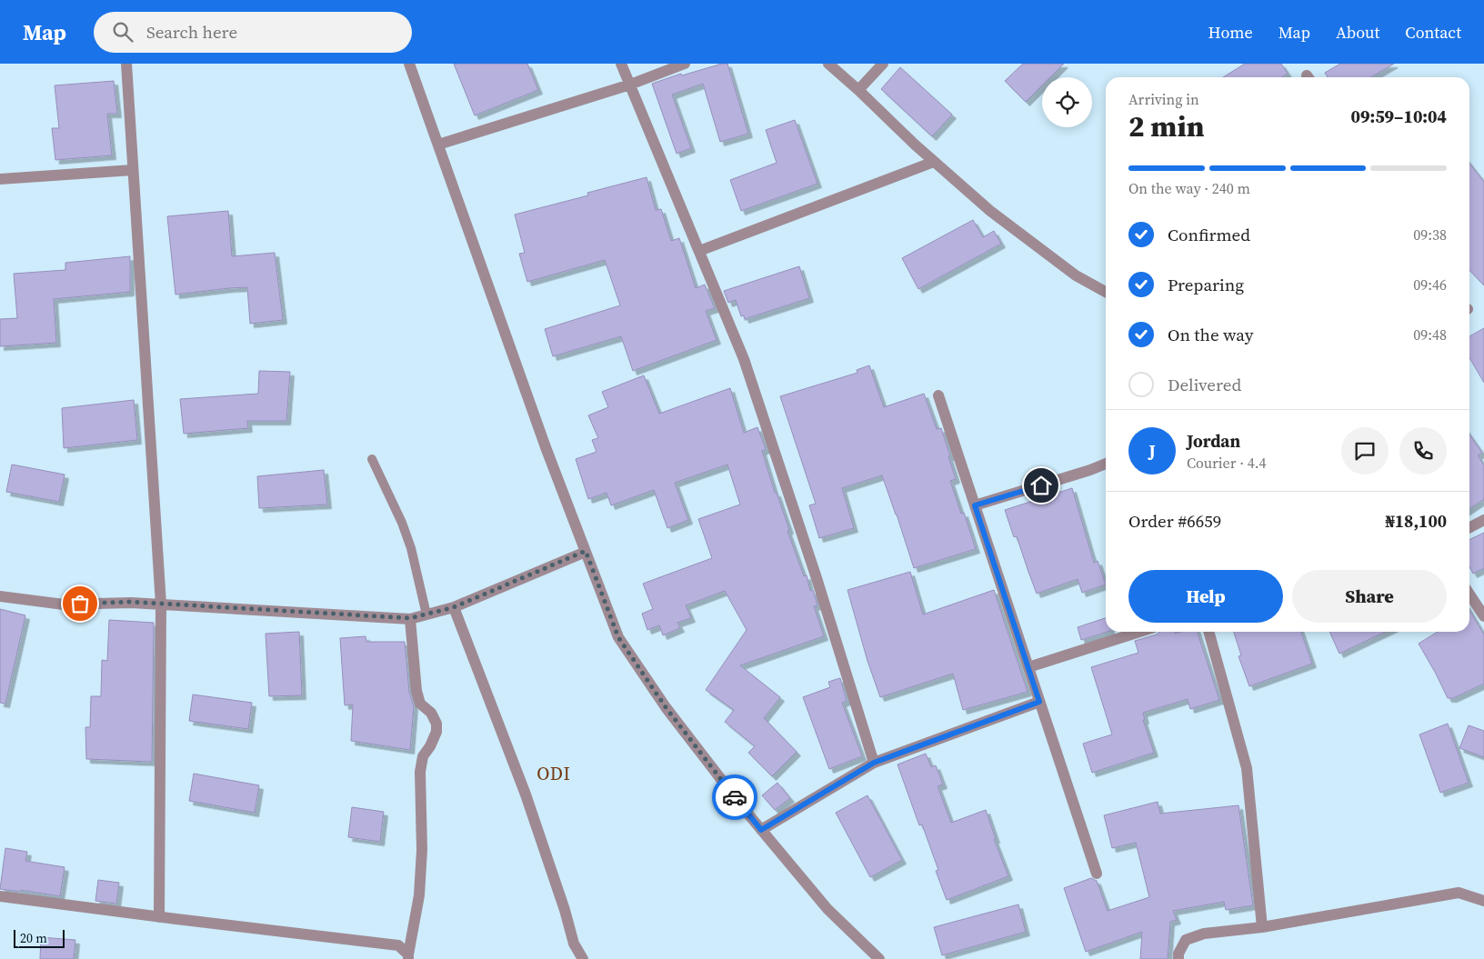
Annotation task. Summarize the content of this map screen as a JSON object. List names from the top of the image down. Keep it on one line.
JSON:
{"districts":["ODI"],"scale_bar":"20 m","page":{"header":"Map","search":"Search here","nav":["Home","Map","About","Contact"],"heading":["2 min","Arriving in","09:59–10:04"],"panel":["Jordan","Courier · 4.4","Order #6659","₦18,100"],"bar":"On the way · 240 m","list":[["Confirmed","09:38"],["Preparing","09:46"],["On the way","09:48"],"Delivered"],"round":"J","buttons":["Help","Share"],"scale":"20 m"}}
